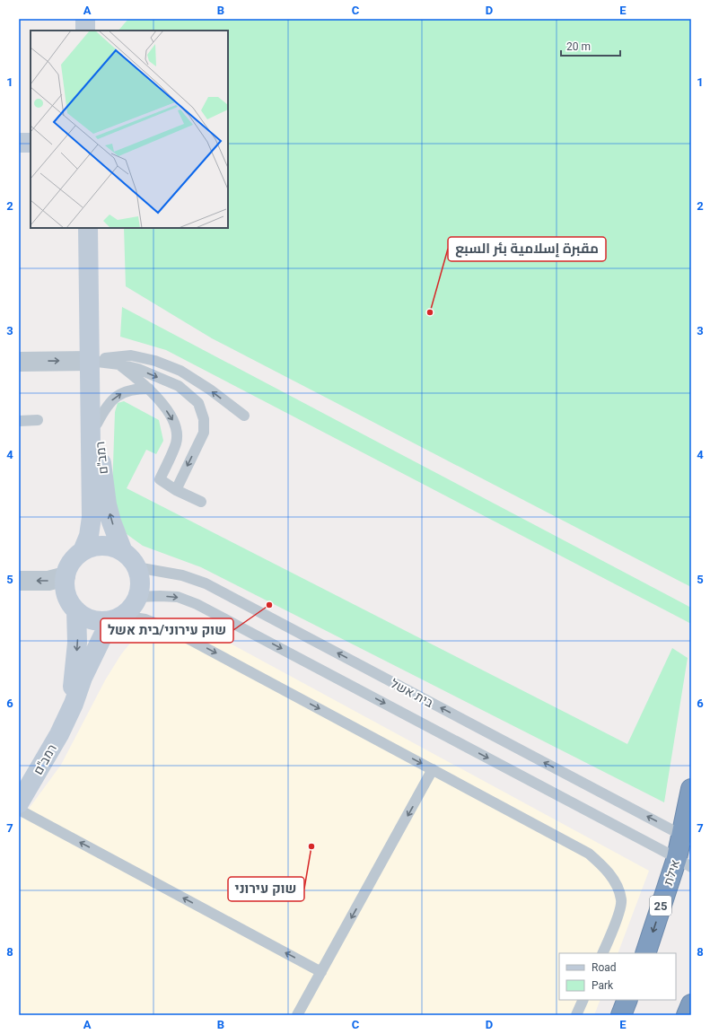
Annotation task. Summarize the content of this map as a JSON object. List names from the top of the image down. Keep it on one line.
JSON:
{"streets":{"highway":["אילת","25"],"street":["רמב\"ם"],"lane":["בית אשל"]},"crossings":[["רמב\"ם","בית אשל"],["בית אשל","אילת"]],"one_way":["אילת"],"places":["مقبرة إسلامية بئر السبع","שוק עירוני/בית אשל","שוק עירוני"],"legend":["Road","Park"],"scale_bar":"20 m","grid":{"columns":["A","B","C","D","E"],"rows":["1","2","3","4","5","6","7","8"]}}
